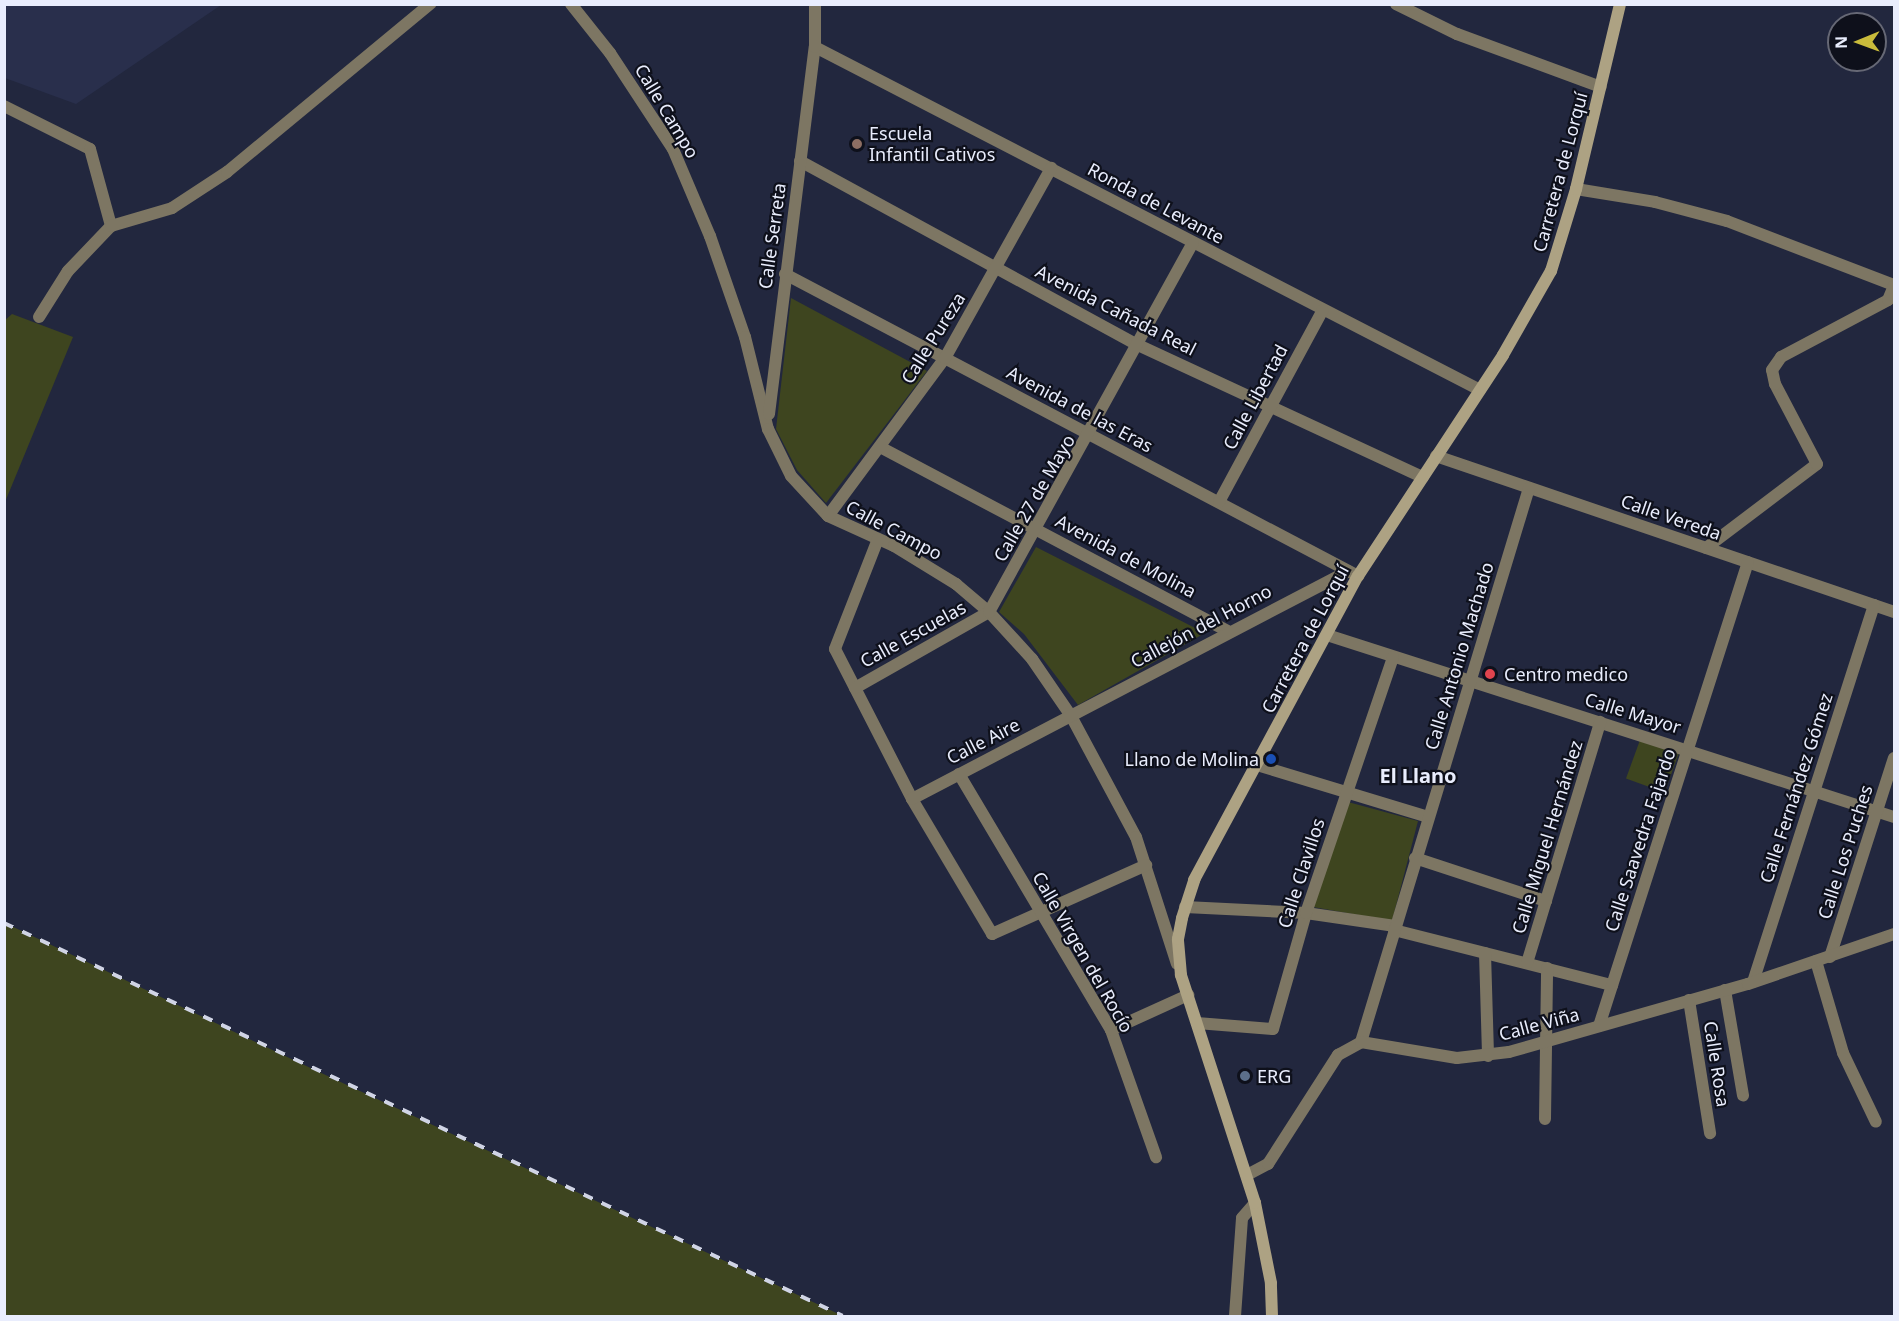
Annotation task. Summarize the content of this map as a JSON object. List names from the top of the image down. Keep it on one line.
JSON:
{"streets":{"main road":["Carretera de Lorquí"],"street":["Calle Campo","Ronda de Levante","Calle Serreta","Avenida Cañada Real","Calle Pureza","Calle Libertad","Avenida de las Eras","Calle 27 de Mayo","Calle Vereda","Avenida de Molina","Callejón del Horno","Calle Escuelas","Calle Antonio Machado","Calle Mayor","Calle Aire","Calle Fernández Gómez","Calle Miguel Hernández","Calle Saavedra Fajardo","Calle Los Puches","Calle Clavillos","Calle Virgen del Rocío","Calle Viña","Calle Rosa"]},"crossings":[["Calle Campo","Carretera de Lorquí"],["Calle Campo","Calle Serreta"],["Calle Campo","Calle Pureza"],["Calle Campo","Calle 27 de Mayo"],["Calle Campo","Callejón del Horno"],["Calle Campo","Calle Escuelas"],["Calle Campo","Calle Aire"],["Carretera de Lorquí","Ronda de Levante"],["Carretera de Lorquí","Avenida Cañada Real"],["Carretera de Lorquí","Avenida de las Eras"],["Carretera de Lorquí","Calle Vereda"],["Carretera de Lorquí","Callejón del Horno"],["Carretera de Lorquí","Calle Mayor"],["Carretera de Lorquí","Calle Clavillos"],["Ronda de Levante","Calle Serreta"],["Ronda de Levante","Calle Pureza"],["Ronda de Levante","Calle Libertad"],["Ronda de Levante","Calle 27 de Mayo"],["Calle Serreta","Avenida Cañada Real"],["Calle Serreta","Avenida de las Eras"],["Avenida Cañada Real","Calle Pureza"],["Avenida Cañada Real","Calle Libertad"],["Avenida Cañada Real","Calle 27 de Mayo"],["Calle Pureza","Avenida de las Eras"],["Calle Pureza","Avenida de Molina"],["Calle Libertad","Avenida de las Eras"],["Avenida de las Eras","Calle 27 de Mayo"],["Avenida de las Eras","Callejón del Horno"],["Calle 27 de Mayo","Avenida de Molina"],["Calle 27 de Mayo","Calle Escuelas"],["Calle Vereda","Calle Antonio Machado"],["Calle Vereda","Calle Fernández Gómez"],["Calle Vereda","Calle Saavedra Fajardo"],["Avenida de Molina","Callejón del Horno"],["Callejón del Horno","Calle Aire"],["Calle Antonio Machado","Calle Mayor"],["Calle Antonio Machado","Calle Viña"],["Calle Mayor","Calle Fernández Gómez"],["Calle Mayor","Calle Miguel Hernández"],["Calle Mayor","Calle Saavedra Fajardo"],["Calle Mayor","Calle Los Puches"],["Calle Mayor","Calle Clavillos"],["Calle Aire","Calle Virgen del Rocío"],["Calle Fernández Gómez","Calle Viña"],["Calle Saavedra Fajardo","Calle Viña"],["Calle Los Puches","Calle Viña"],["Calle Viña","Calle Rosa"]],"districts":["El Llano"],"places":["Escuela Infantil Cativos","Centro medico","Llano de Molina","ERG"],"north":"left"}
